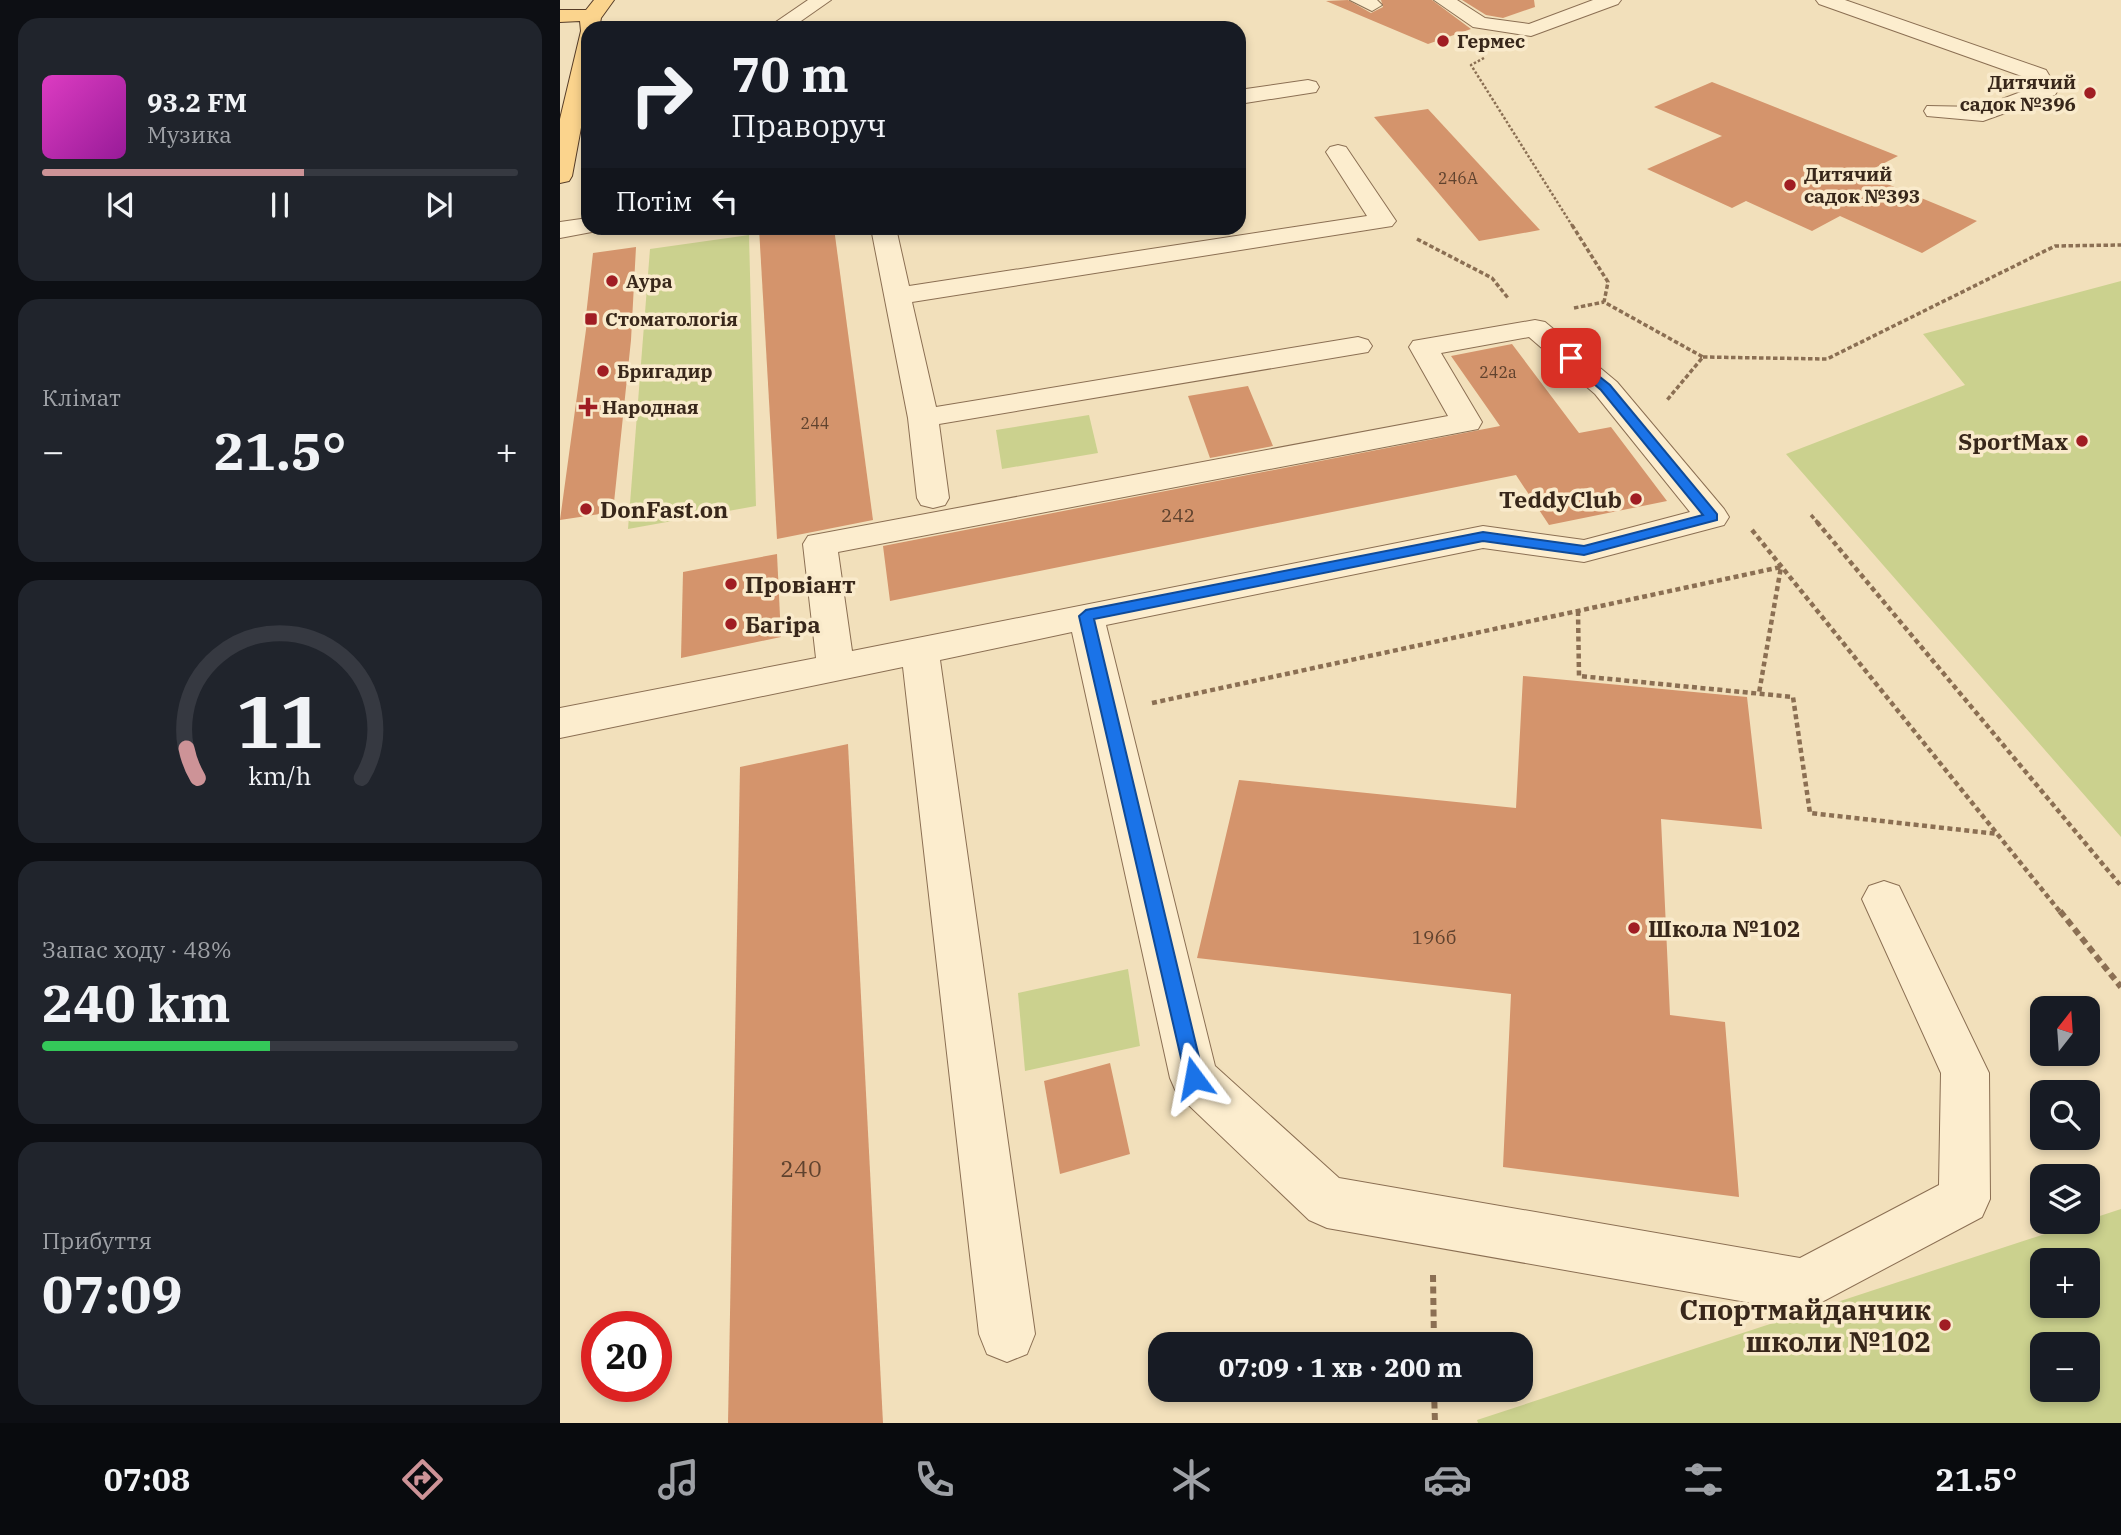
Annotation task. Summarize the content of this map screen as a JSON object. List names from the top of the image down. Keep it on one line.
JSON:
{"places":{"other":["Гермес","Дитячий садок №396","Дитячий садок №393","Аура","Бригадир","SportMax","TeddyClub","DonFast.on","Провіант","Багіра","Школа №102","Спортмайданчик школи №102"],"transit":["Стоматологія"],"health":["Народная"]},"house_numbers":["246А","242а","244","242","196б","240"],"north":"top","page":{"turn":["70 m","Праворуч"],"song":["93.2 FM","Музика"],"then":"Потім","tile":["Клімат",["Запас ходу · 48%","240 km"],["Прибуття","07:09"]],"heat":["−","21.5°","+"],"map_buttons":["+","−"],"limit":"20","trip":"07:09 · 1 хв · 200 m","tabs":["07:08","21.5°"],"gauge":["11","km/h"]}}
